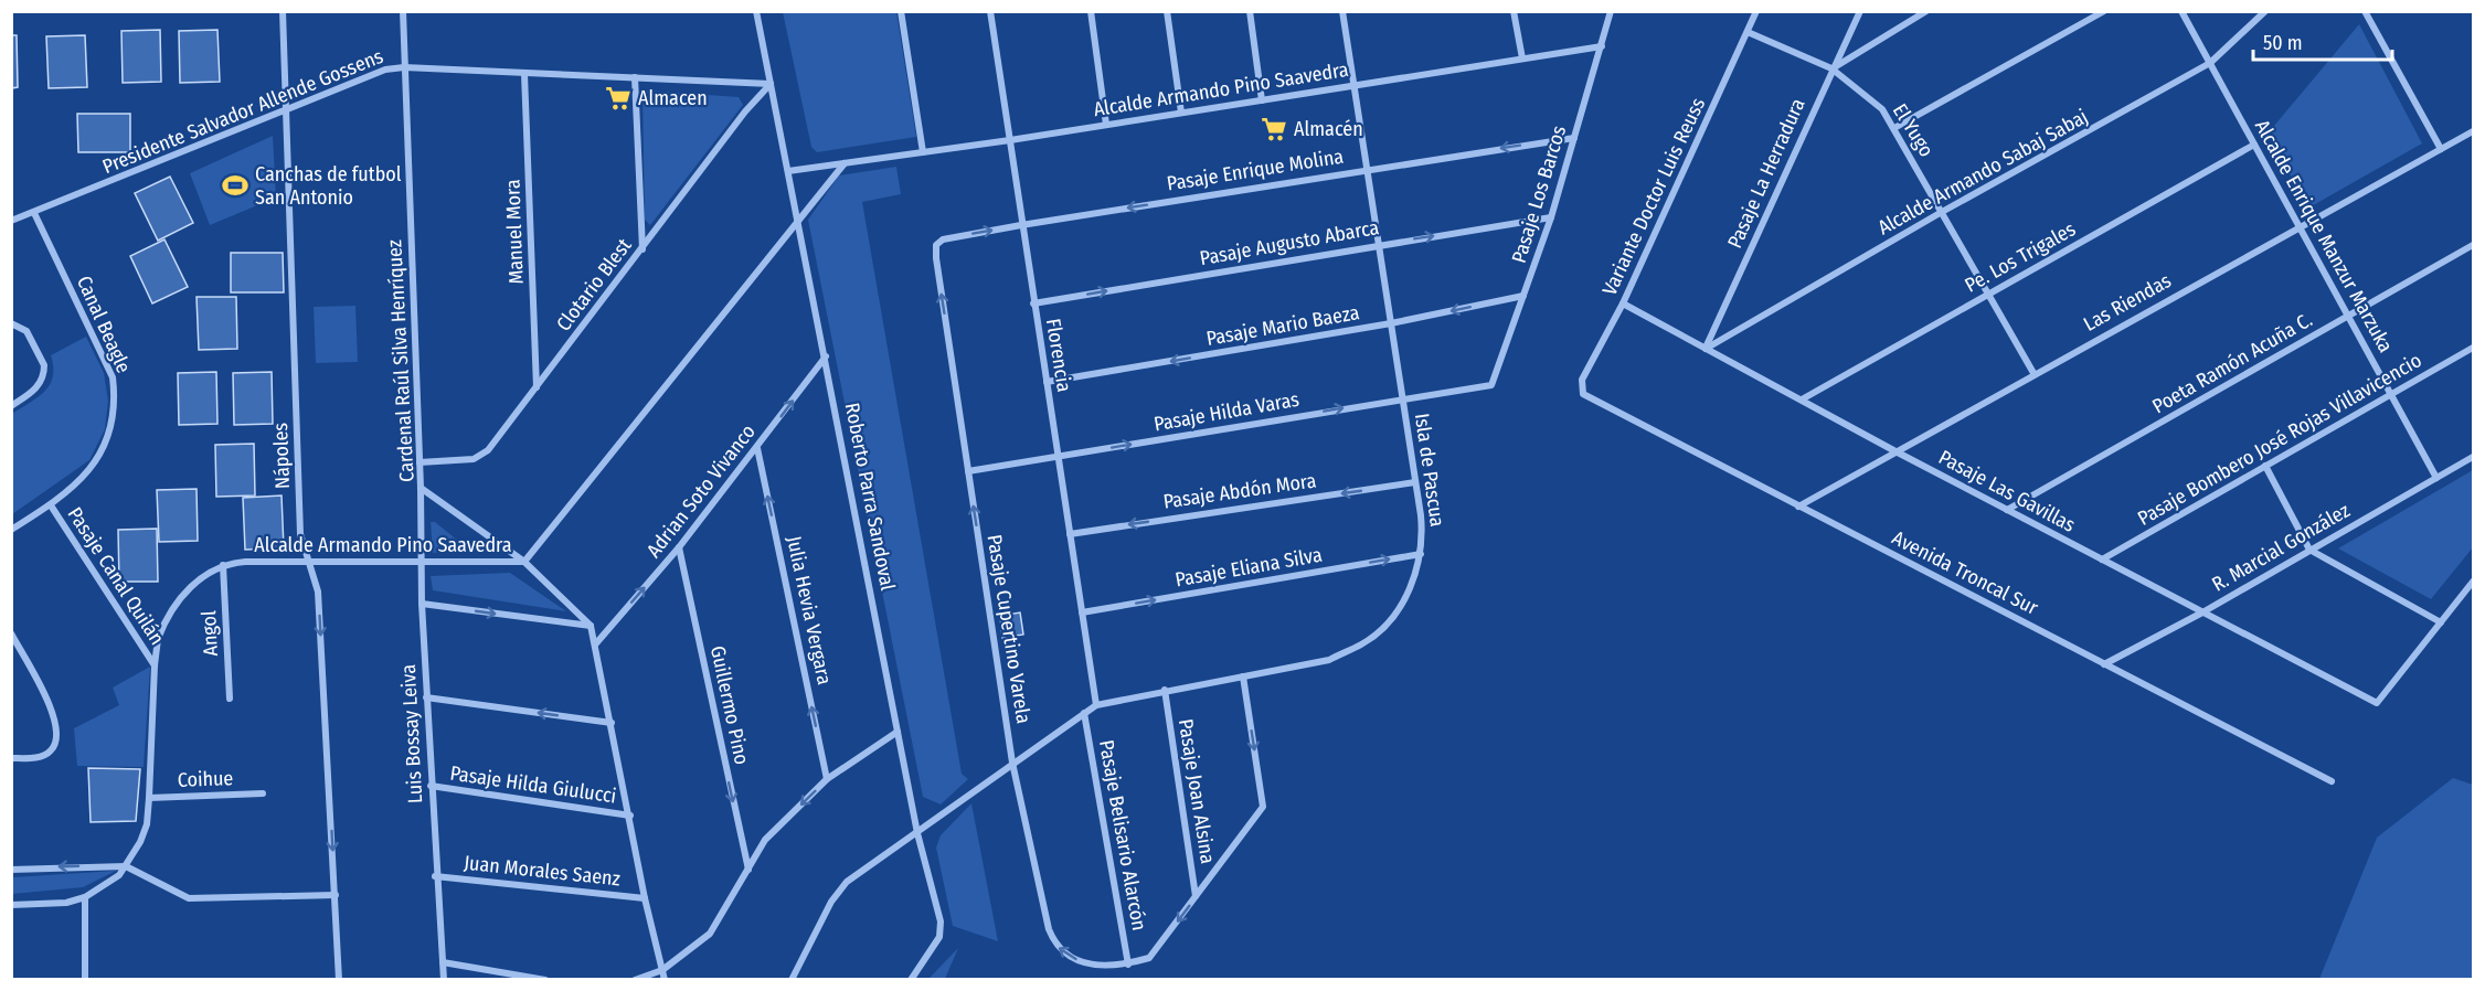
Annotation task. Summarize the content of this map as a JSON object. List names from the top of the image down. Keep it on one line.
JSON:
{"streets":{"street":["Alcalde Armando Pino Saavedra","Presidente Salvador Allende Gossens","El Yugo","Pasaje Enrique Molina","Alcalde Armando Sabaj Sabaj","Pasaje La Herradura","Pasaje Los Barcos","Variante Doctor Luis Reuss","Manuel Mora","Alcalde Enrique Manzur Marzuka","Pasaje Augusto Abarca","Pe. Los Trigales","Clotario Blest","Las Riendas","Canal Beagle","Pasaje Mario Baeza","Florencia","Cardenal Raúl Silva Henríquez","Poeta Ramón Acuña C.","Pasaje Hilda Varas","Pasaje Bombero José Rojas Villavicencio","Nápoles","Isla de Pascua","Adrian Soto Vivanco","Pasaje Abdón Mora","Pasaje Las Gavillas","Roberto Parra Sandoval","R. Marcial González","Pasaje Eliana Silva","Avenida Troncal Sur","Pasaje Canal Quilán","Julia Hevia Vergara","Pasaje Cupertino Varela","Angol","Guillermo Pino","Luis Bossay Leiva","Coihue","Pasaje Hilda Giulucci","Pasaje Joan Alsina","Pasaje Belisario Alarcón","Juan Morales Saenz"]},"crossings":[["Alcalde Armando Pino Saavedra","Pasaje Los Barcos"],["Alcalde Armando Pino Saavedra","Florencia"],["Alcalde Armando Pino Saavedra","Cardenal Raúl Silva Henríquez"],["Alcalde Armando Pino Saavedra","Nápoles"],["Alcalde Armando Pino Saavedra","Isla de Pascua"],["Alcalde Armando Pino Saavedra","Roberto Parra Sandoval"],["Alcalde Armando Pino Saavedra","Pasaje Canal Quilán"],["Alcalde Armando Pino Saavedra","Angol"],["Alcalde Armando Pino Saavedra","Luis Bossay Leiva"],["Alcalde Armando Pino Saavedra","Coihue"],["Presidente Salvador Allende Gossens","Manuel Mora"],["Presidente Salvador Allende Gossens","Clotario Blest"],["Presidente Salvador Allende Gossens","Canal Beagle"],["Presidente Salvador Allende Gossens","Cardenal Raúl Silva Henríquez"],["Presidente Salvador Allende Gossens","Nápoles"],["Presidente Salvador Allende Gossens","Roberto Parra Sandoval"],["El Yugo","Alcalde Armando Sabaj Sabaj"],["El Yugo","Pasaje La Herradura"],["El Yugo","Variante Doctor Luis Reuss"],["El Yugo","Pe. Los Trigales"],["El Yugo","Las Riendas"],["Pasaje Enrique Molina","Pasaje Los Barcos"],["Pasaje Enrique Molina","Florencia"],["Pasaje Enrique Molina","Isla de Pascua"],["Pasaje Enrique Molina","Pasaje Cupertino Varela"],["Alcalde Armando Sabaj Sabaj","Pasaje La Herradura"],["Alcalde Armando Sabaj Sabaj","Alcalde Enrique Manzur Marzuka"],["Alcalde Armando Sabaj Sabaj","Pasaje Las Gavillas"],["Pasaje La Herradura","Pasaje Las Gavillas"],["Pasaje Los Barcos","Pasaje Augusto Abarca"],["Pasaje Los Barcos","Pasaje Mario Baeza"],["Pasaje Los Barcos","Pasaje Hilda Varas"],["Variante Doctor Luis Reuss","Pasaje Las Gavillas"],["Variante Doctor Luis Reuss","Avenida Troncal Sur"],["Manuel Mora","Clotario Blest"],["Alcalde Enrique Manzur Marzuka","Pe. Los Trigales"],["Alcalde Enrique Manzur Marzuka","Las Riendas"],["Alcalde Enrique Manzur Marzuka","Poeta Ramón Acuña C."],["Alcalde Enrique Manzur Marzuka","Pasaje Bombero José Rojas Villavicencio"],["Alcalde Enrique Manzur Marzuka","R. Marcial González"],["Pasaje Augusto Abarca","Florencia"],["Pasaje Augusto Abarca","Isla de Pascua"],["Pe. Los Trigales","Pasaje Las Gavillas"],["Clotario Blest","Cardenal Raúl Silva Henríquez"],["Clotario Blest","Roberto Parra Sandoval"],["Las Riendas","Pasaje Las Gavillas"],["Las Riendas","Avenida Troncal Sur"],["Canal Beagle","Pasaje Canal Quilán"],["Pasaje Mario Baeza","Florencia"],["Pasaje Mario Baeza","Isla de Pascua"],["Florencia","Pasaje Hilda Varas"],["Florencia","Isla de Pascua"],["Florencia","Pasaje Abdón Mora"],["Florencia","Pasaje Eliana Silva"],["Cardenal Raúl Silva Henríquez","Adrian Soto Vivanco"],["Cardenal Raúl Silva Henríquez","Luis Bossay Leiva"],["Cardenal Raúl Silva Henríquez","Pasaje Hilda Giulucci"],["Cardenal Raúl Silva Henríquez","Juan Morales Saenz"],["Poeta Ramón Acuña C.","Pasaje Las Gavillas"],["Pasaje Hilda Varas","Isla de Pascua"],["Pasaje Hilda Varas","Pasaje Cupertino Varela"],["Pasaje Bombero José Rojas Villavicencio","Pasaje Las Gavillas"],["Isla de Pascua","Pasaje Abdón Mora"],["Isla de Pascua","Pasaje Eliana Silva"],["Isla de Pascua","Pasaje Joan Alsina"],["Adrian Soto Vivanco","Roberto Parra Sandoval"],["Adrian Soto Vivanco","Julia Hevia Vergara"],["Adrian Soto Vivanco","Guillermo Pino"],["Pasaje Las Gavillas","R. Marcial González"],["R. Marcial González","Avenida Troncal Sur"],["Pasaje Cupertino Varela","Pasaje Belisario Alarcón"],["Luis Bossay Leiva","Pasaje Hilda Giulucci"],["Luis Bossay Leiva","Juan Morales Saenz"]],"one_way":["Pasaje Augusto Abarca","Pasaje Mario Baeza","Pasaje Hilda Varas","Adrian Soto Vivanco","Pasaje Abdón Mora","Pasaje Eliana Silva","Julia Hevia Vergara","Pasaje Cupertino Varela","Guillermo Pino"],"places":{"supermarket":["Almacen","Almacén"],"sports":["Canchas de futbol San Antonio"]},"scale_bar":"50 m"}
